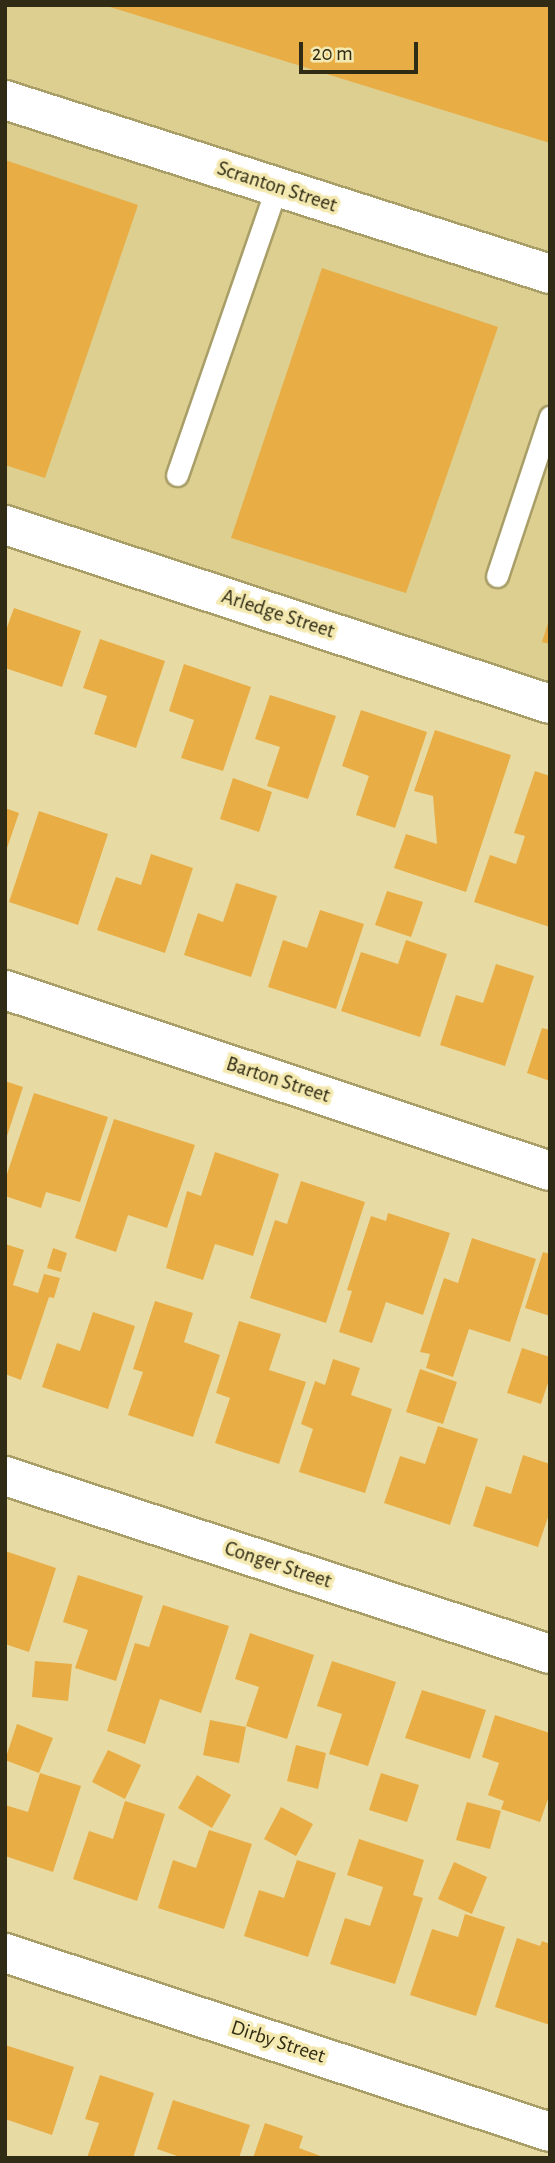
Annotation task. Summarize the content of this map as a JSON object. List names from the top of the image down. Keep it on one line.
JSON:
{"streets":{"street":["Scranton Street","Arledge Street","Barton Street","Conger Street","Dirby Street"]},"scale_bar":"20 m"}
